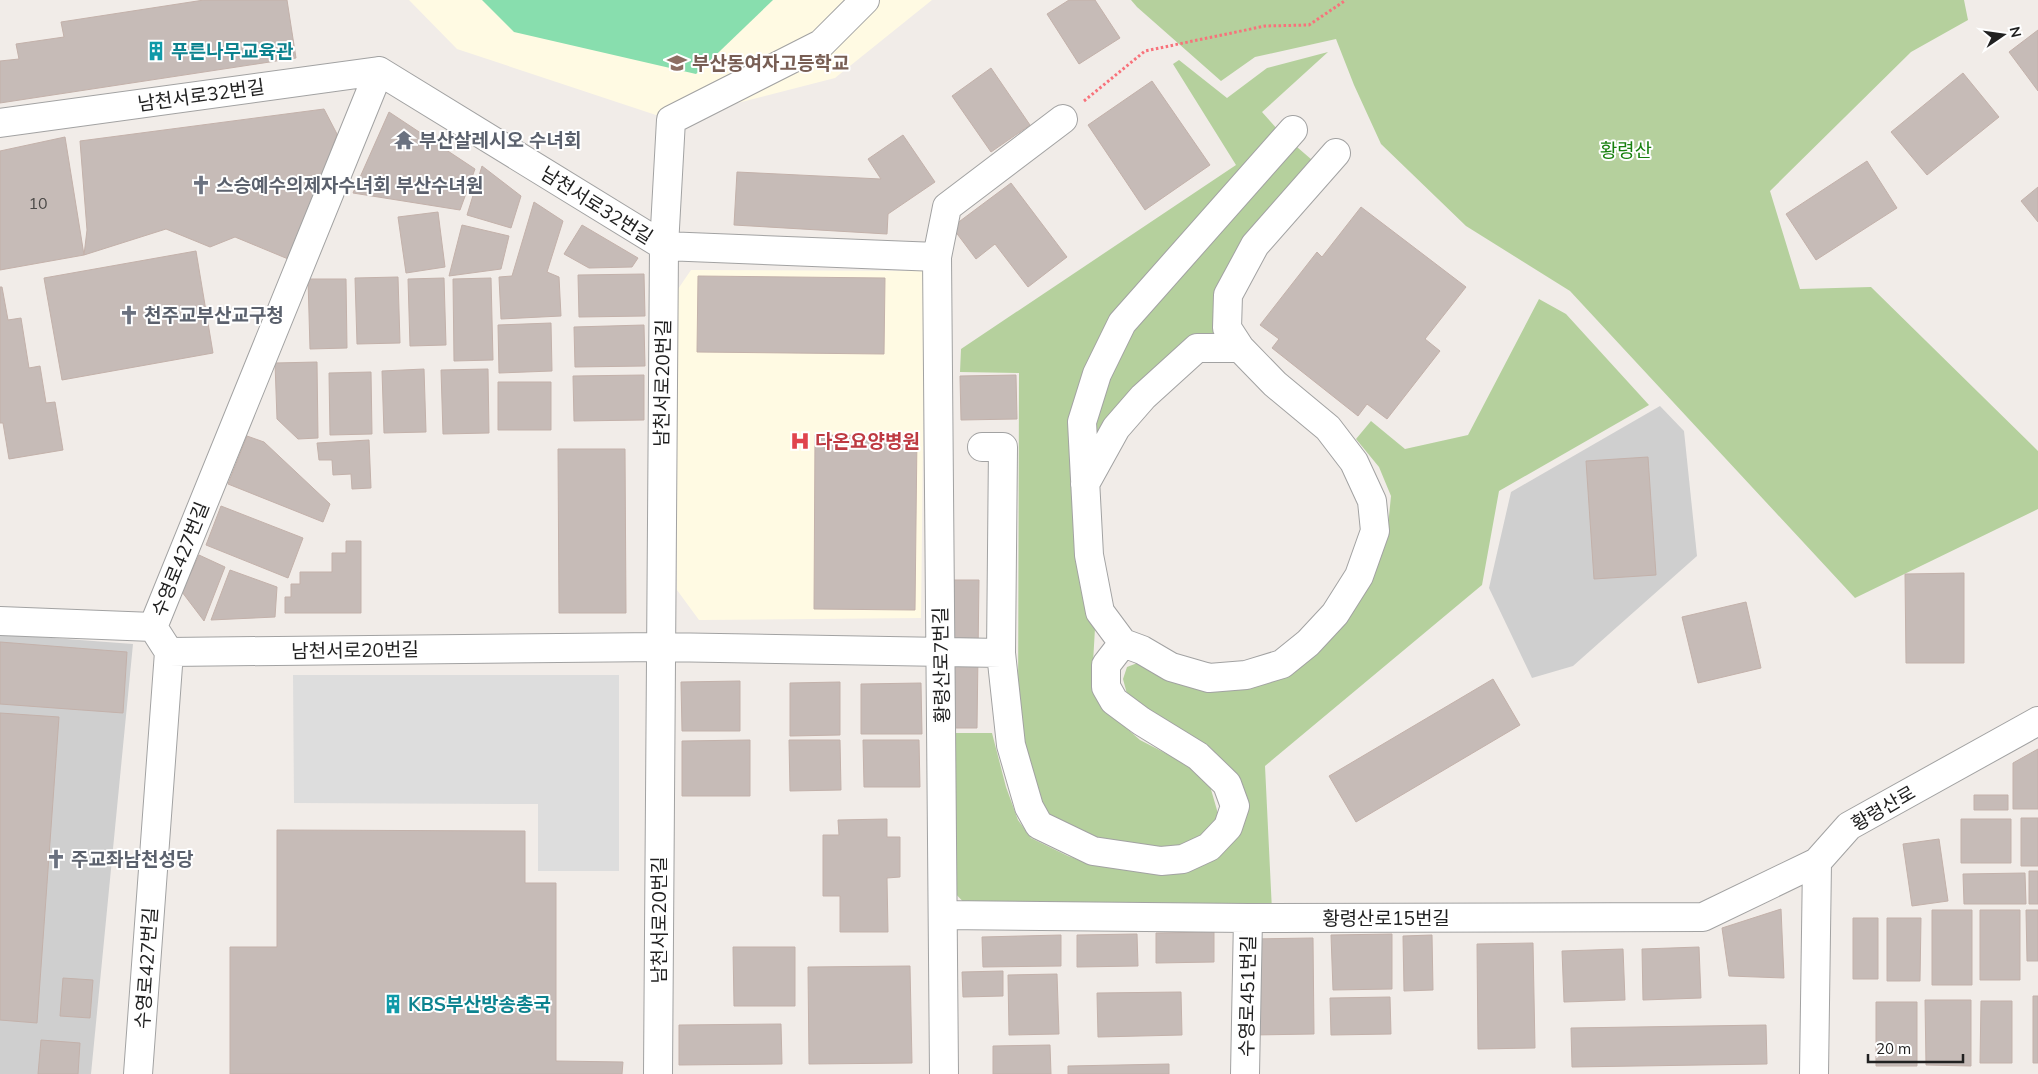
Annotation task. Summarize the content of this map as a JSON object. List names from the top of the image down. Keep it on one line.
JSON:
{"streets":{"street":["남천서로32번길","남천서로20번길","수영로427번길","황령산로7번길","황령산로","황령산로15번길","수영로451번길"]},"crossings":[["남천서로32번길","남천서로20번길"],["남천서로32번길","수영로427번길"],["남천서로32번길","황령산로7번길"],["남천서로20번길","수영로427번길"],["남천서로20번길","황령산로7번길"],["황령산로7번길","황령산로15번길"],["황령산로","황령산로15번길"],["황령산로15번길","수영로451번길"]],"parks":["황령산"],"places":{"building":["푸른나무교육관","KBS부산방송총국"],"school or university":["부산동여자고등학교"],"temple":["부산살레시오 수녀회"],"church":["스승예수의제자수녀회 부산수녀원","천주교부산교구청","주교좌남천성당"],"hospital":["다온요양병원"]},"house_numbers":["10"],"scale_bar":"20 m","north":"right"}
